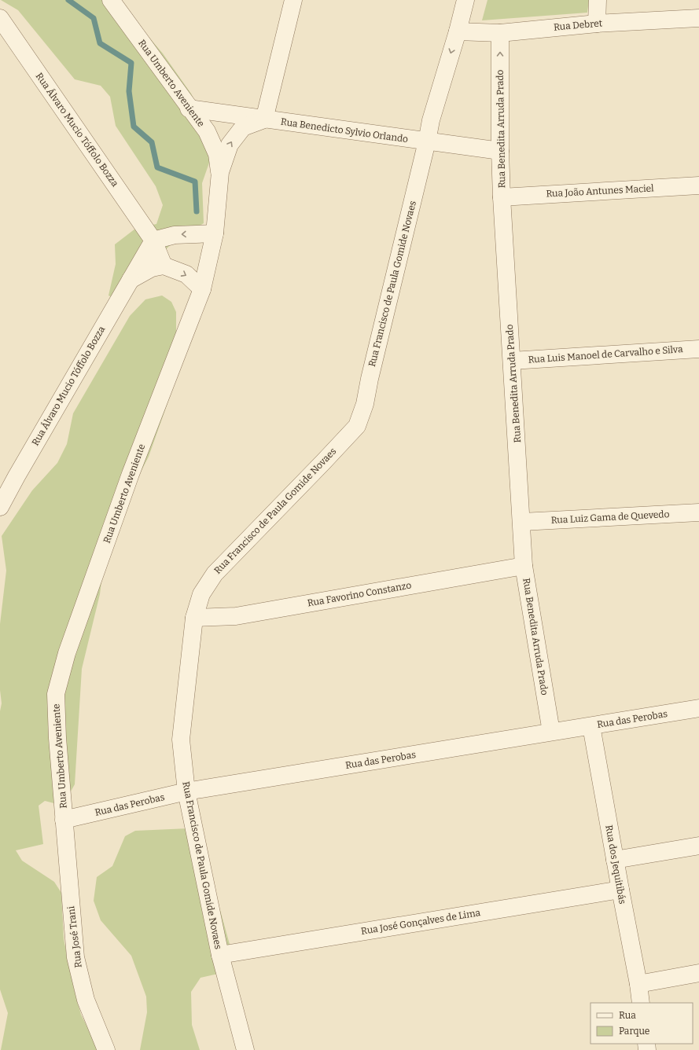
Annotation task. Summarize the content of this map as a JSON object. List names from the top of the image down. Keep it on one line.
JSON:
{"streets":{"street":["Rua Debret","Rua Umberto Aveniente","Rua Benedita Arruda Prado","Rua Álvaro Mucio Tóffolo Bozza","Rua Benedicto Sylvio Orlando","Rua João Antunes Maciel","Rua Francisco de Paula Gomide Novaes","Rua Luis Manoel de Carvalho e Silva","Rua Luiz Gama de Quevedo","Rua Favorino Constanzo","Rua das Perobas","Rua dos Jequitibás","Rua José Gonçalves de Lima","Rua José Trani"]},"crossings":[["Rua Debret","Rua Benedita Arruda Prado"],["Rua Debret","Rua Francisco de Paula Gomide Novaes"],["Rua Umberto Aveniente","Rua Benedicto Sylvio Orlando"],["Rua Umberto Aveniente","Rua das Perobas"],["Rua Umberto Aveniente","Rua José Trani"],["Rua Benedita Arruda Prado","Rua Benedicto Sylvio Orlando"],["Rua Benedita Arruda Prado","Rua João Antunes Maciel"],["Rua Benedita Arruda Prado","Rua Luis Manoel de Carvalho e Silva"],["Rua Benedita Arruda Prado","Rua Luiz Gama de Quevedo"],["Rua Benedita Arruda Prado","Rua Favorino Constanzo"],["Rua Benedita Arruda Prado","Rua das Perobas"],["Rua Benedicto Sylvio Orlando","Rua Francisco de Paula Gomide Novaes"],["Rua Francisco de Paula Gomide Novaes","Rua Favorino Constanzo"],["Rua Francisco de Paula Gomide Novaes","Rua das Perobas"],["Rua Francisco de Paula Gomide Novaes","Rua José Gonçalves de Lima"],["Rua das Perobas","Rua dos Jequitibás"],["Rua das Perobas","Rua José Trani"],["Rua dos Jequitibás","Rua José Gonçalves de Lima"]],"legend":["Rua","Parque"]}
